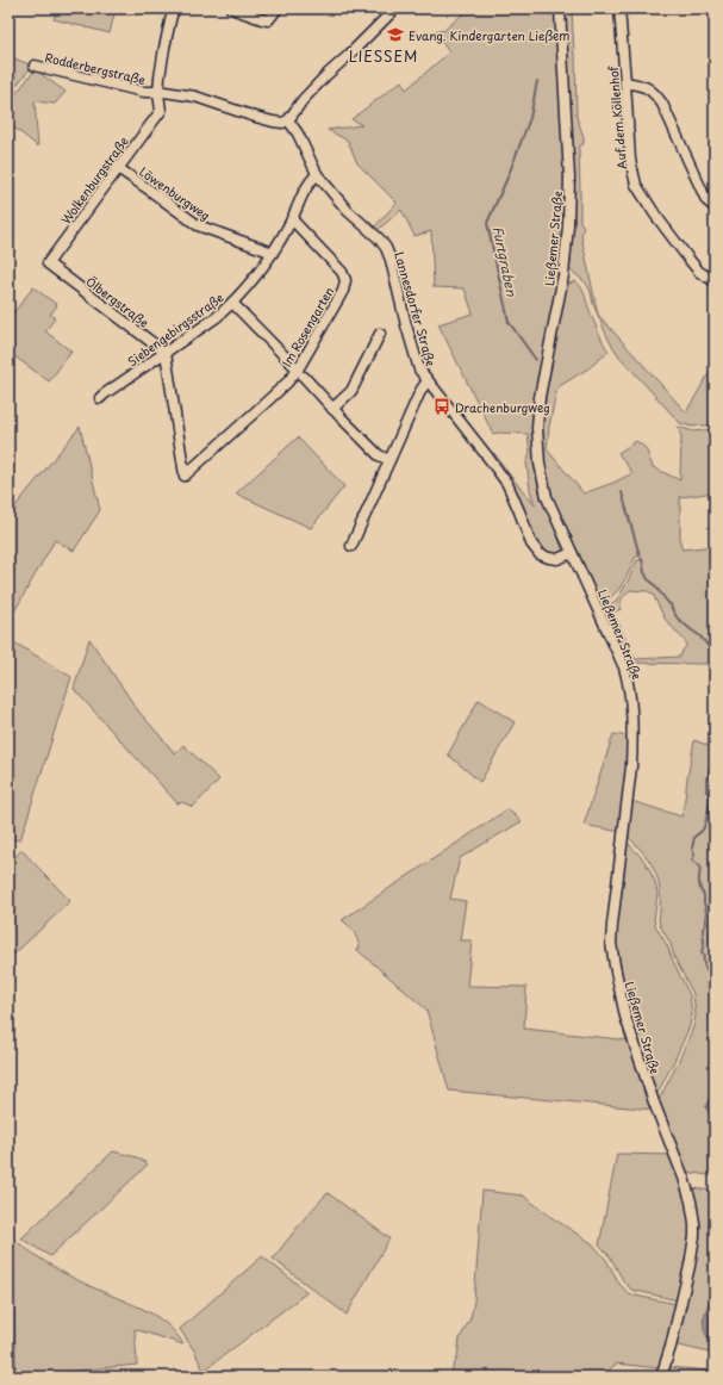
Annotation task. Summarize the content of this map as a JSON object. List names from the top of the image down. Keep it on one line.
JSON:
{"streets":{"street":["Rodderbergstraße","Auf dem Köllenhof","Wolkenburgstraße","Löwenburgweg","Ließemer Straße","Ölbergstraße","Lannesdorfer Straße","Im Rosengarten","Siebengebirgsstraße"]},"crossings":[["Rodderbergstraße","Wolkenburgstraße"],["Rodderbergstraße","Lannesdorfer Straße"],["Wolkenburgstraße","Löwenburgweg"],["Wolkenburgstraße","Ölbergstraße"],["Löwenburgweg","Siebengebirgsstraße"],["Ließemer Straße","Lannesdorfer Straße"],["Ölbergstraße","Im Rosengarten"],["Ölbergstraße","Siebengebirgsstraße"],["Lannesdorfer Straße","Siebengebirgsstraße"],["Im Rosengarten","Siebengebirgsstraße"]],"districts":["LIESSEM"],"water":["Furtgraben"],"places":{"school or university":["Evang. Kindergarten Ließem"],"bus stop":["Drachenburgweg"]}}
